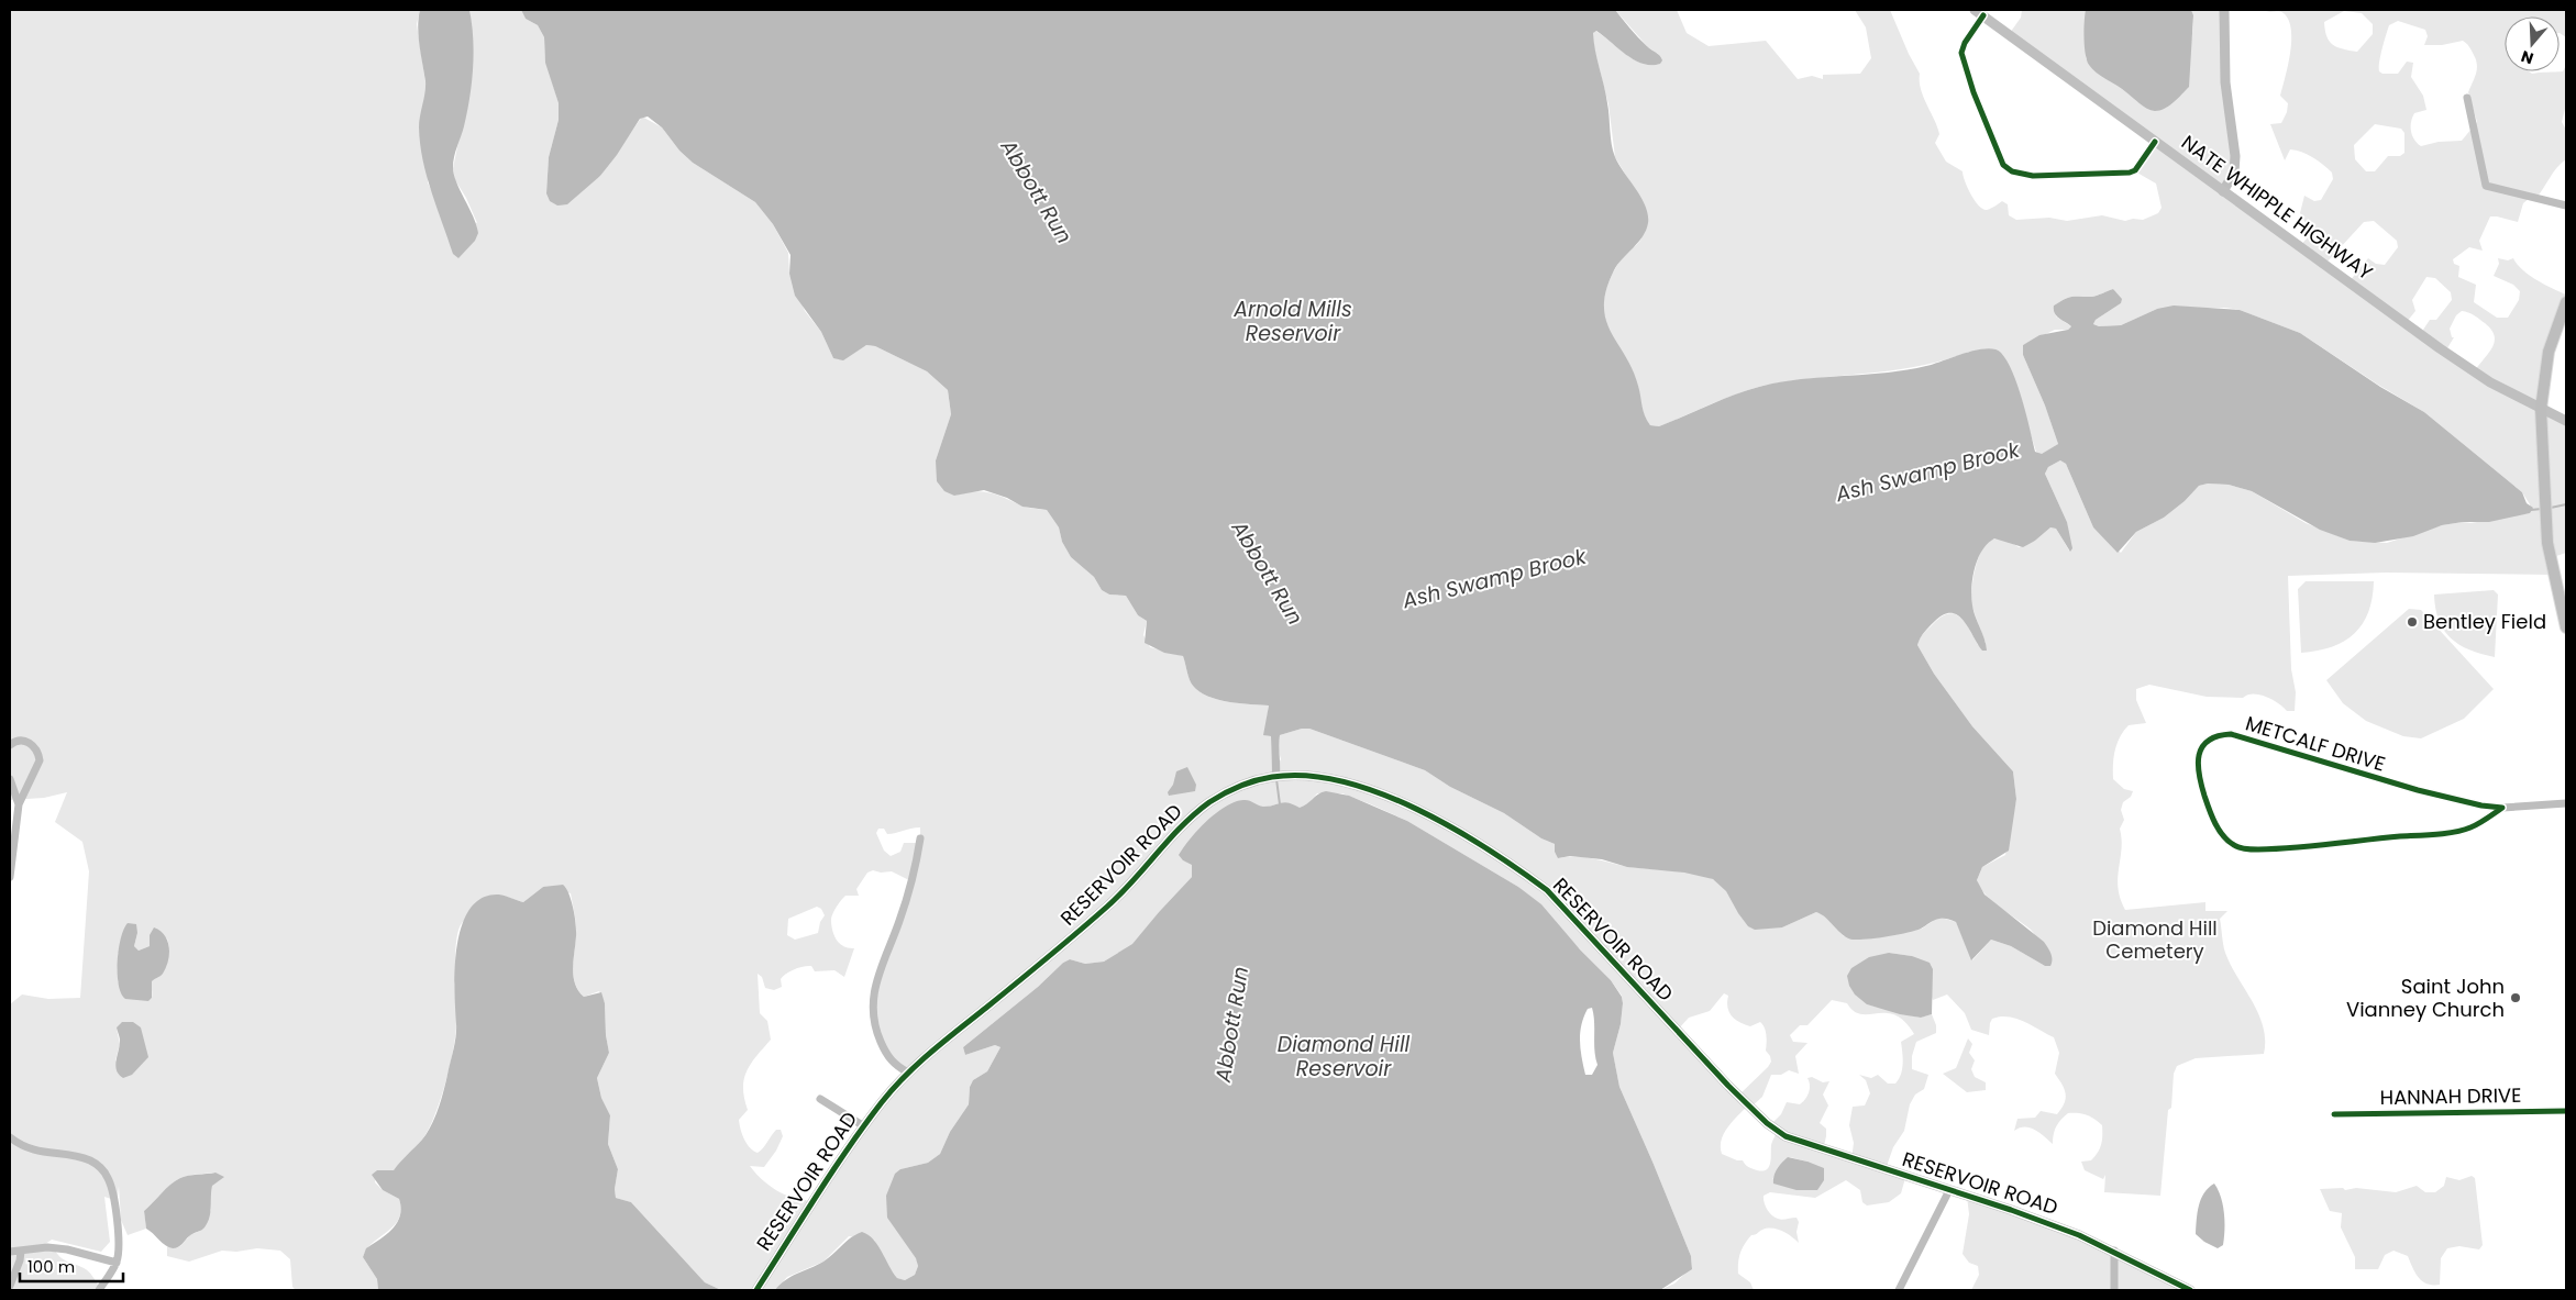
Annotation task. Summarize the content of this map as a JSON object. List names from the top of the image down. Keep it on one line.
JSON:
{"streets":{"main road":["NATE WHIPPLE HIGHWAY"],"street":["METCALF DRIVE","RESERVOIR ROAD","HANNAH DRIVE"]},"water":["Abbott Run","Arnold Mills Reservoir","Ash Swamp Brook","Diamond Hill Reservoir"],"parks":["Diamond Hill Cemetery"],"places":["Bentley Field","Saint John Vianney Church"],"scale_bar":"100 m","north":"bottom"}
